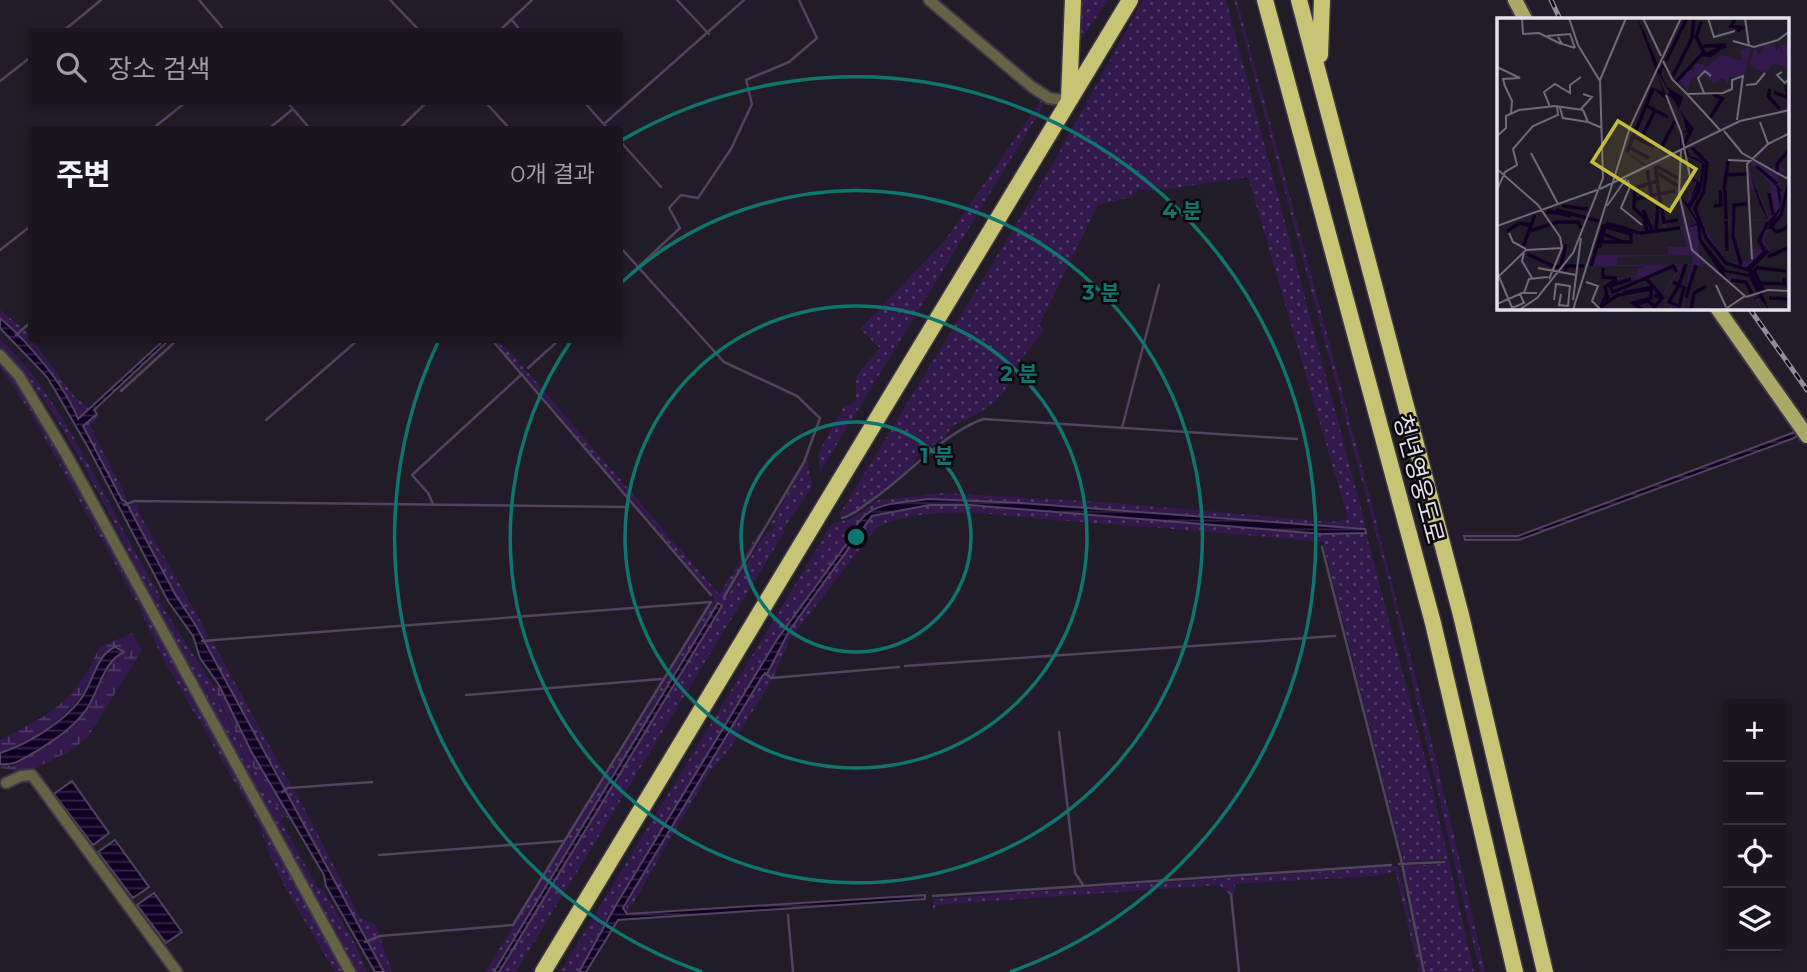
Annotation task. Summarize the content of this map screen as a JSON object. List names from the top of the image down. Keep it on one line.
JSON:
{"streets":{"highway":["청년영웅도로"]},"page":{"search":"장소 검색","heading":["주변","0개 결과"],"map_buttons":["+","−"]},"rings":["4 분","3 분","2 분","1 분"]}
